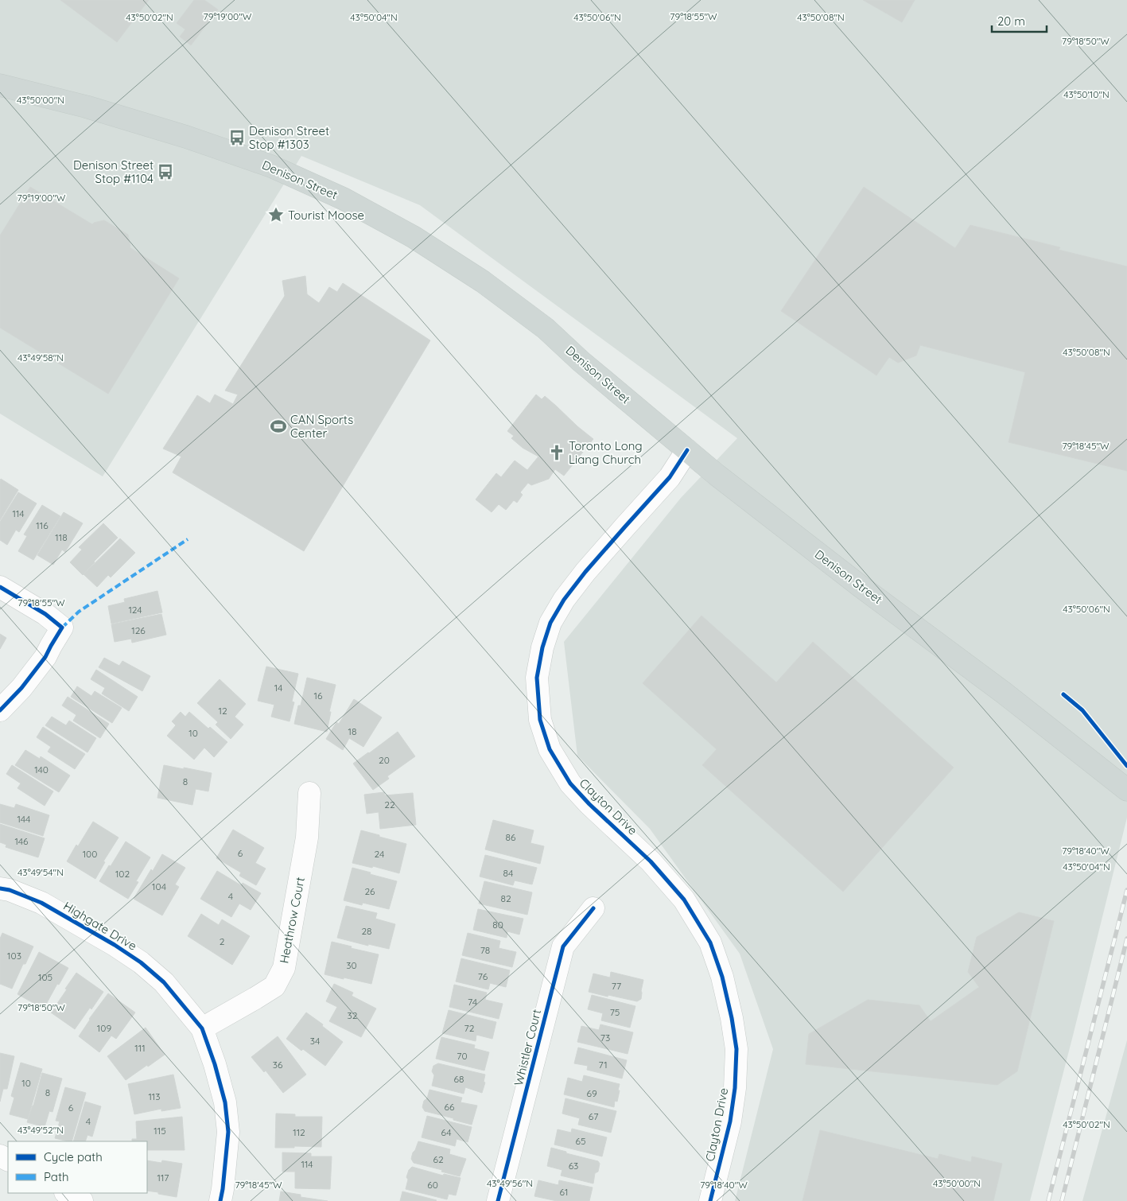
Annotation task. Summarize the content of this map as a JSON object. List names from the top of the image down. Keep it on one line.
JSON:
{"streets":{"main road":["Denison Street"],"street":["Clayton Drive","Heathrow Court","Highgate Drive","Whistler Court"]},"crossings":[["Denison Street","Clayton Drive"],["Heathrow Court","Highgate Drive"]],"places":{"bus stop":["Denison Street Stop #1303","Denison Street Stop #1104"],"place":["Tourist Moose"],"sports":["CAN Sports Center"],"church":["Toronto Long Liang Church"]},"house_numbers":["114","116","118","124","126","14","16","12","18","10","20","140","8","22","144","86","146","6","100","24","84","102","104","26","4","82","80","28","2","78","103","30","76","105","77","74","75","32","109","72","73","34","111","70","36","71","68","10","8","69","113","66","6","67","4","115","112","64","65","62","114","63","117","60","61"],"legend":["Cycle path","Path"],"scale_bar":"20 m","coordinates":["79°19'00\"W","79°18'55\"W","43°50'02\"N","43°50'06\"N","43°50'04\"N","43°50'08\"N","79°18'50\"W","43°50'10\"N","43°50'00\"N","43°49'58\"N","79°18'45\"W","79°18'40\"W","43°49'54\"N","43°49'52\"N","43°49'56\"N"]}
